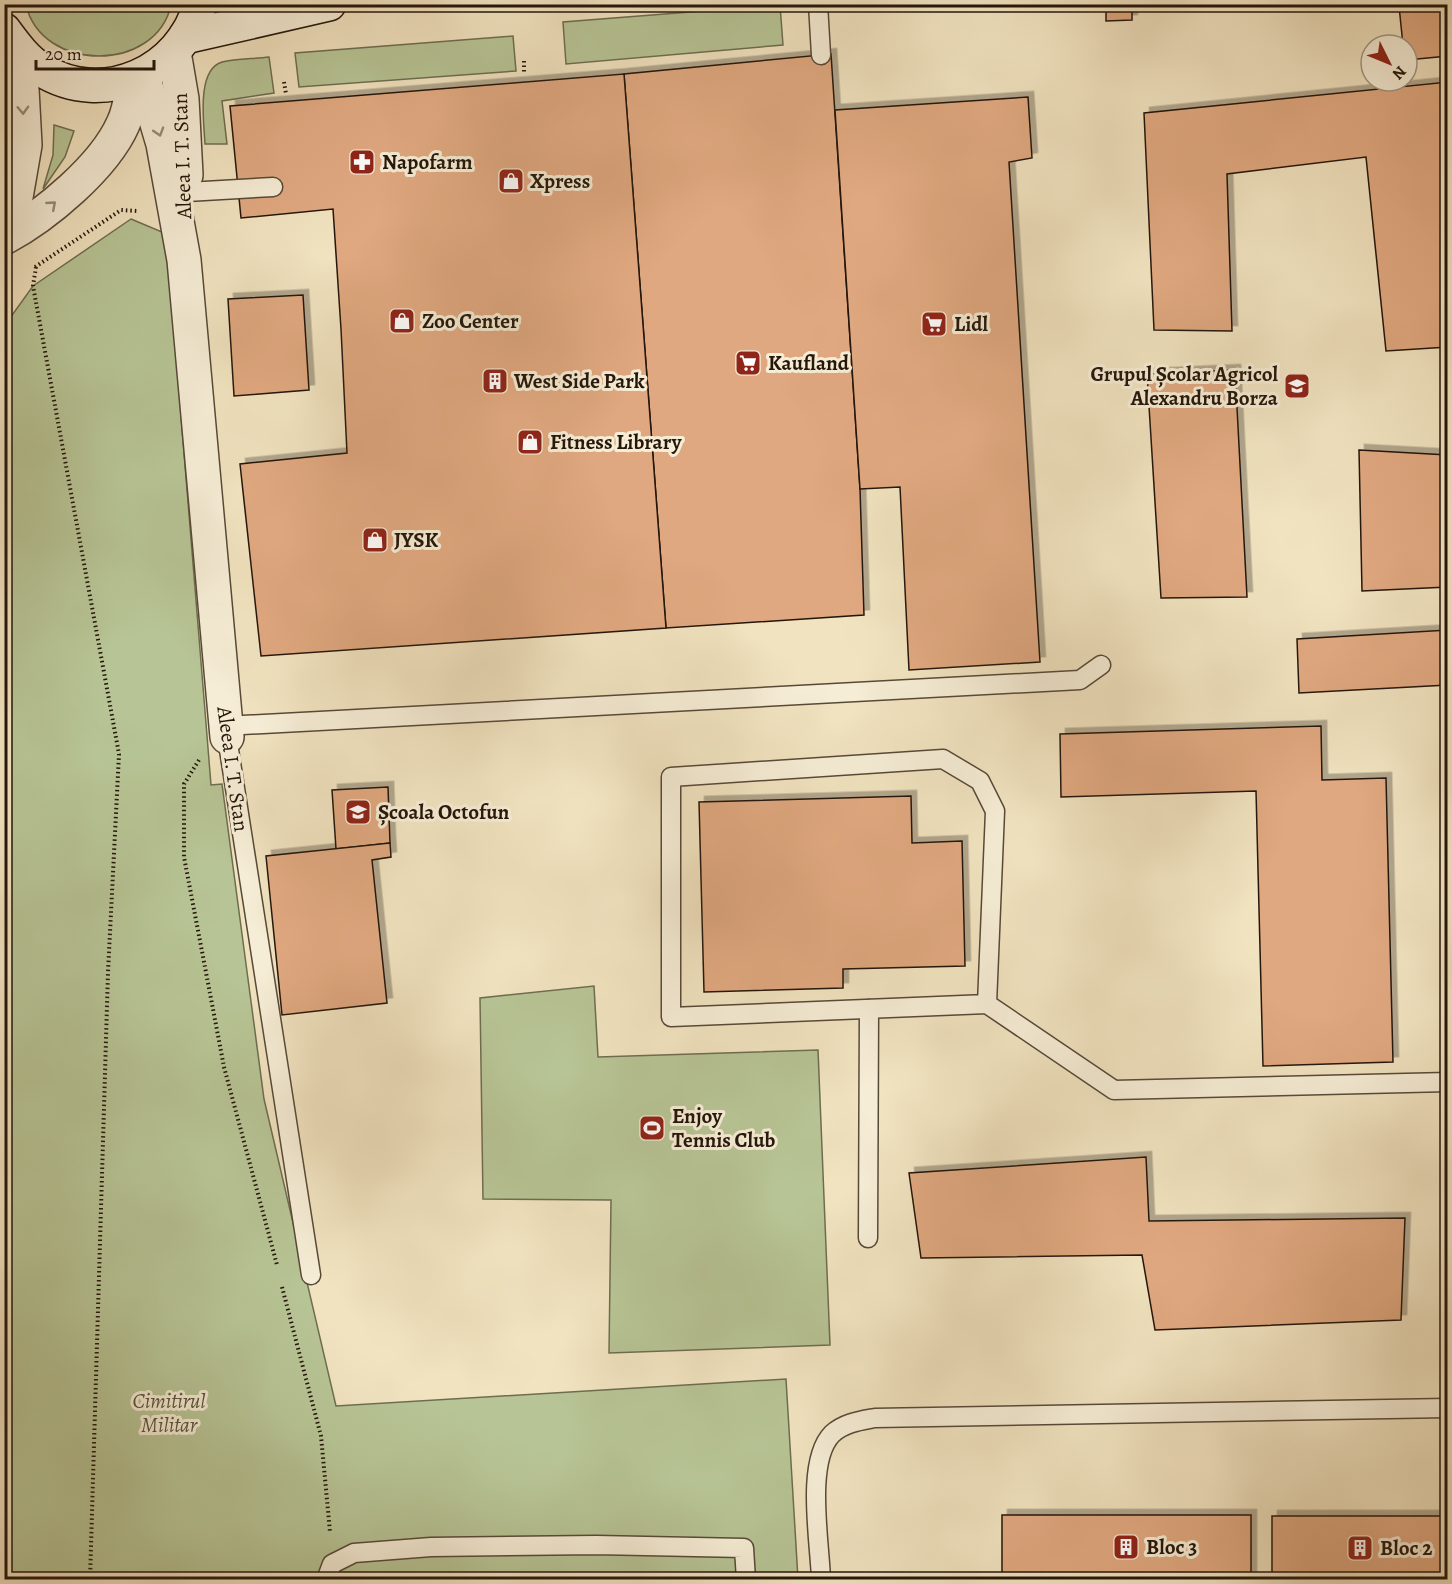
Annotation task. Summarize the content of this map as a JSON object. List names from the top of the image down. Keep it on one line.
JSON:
{"streets":{"street":["Aleea I. T. Stan"]},"parks":["Cimitirul Militar"],"places":{"pharmacy":["Napofarm"],"shop":["Xpress","Zoo Center","Fitness Library","JYSK"],"supermarket":["Lidl","Kaufland"],"building":["West Side Park","Bloc 3","Bloc 2"],"school or university":["Grupul Școlar Agricol Alexandru Borza","Școala Octofun"],"sports":["Enjoy Tennis Club"]},"scale_bar":"20 m","north":"bottom right"}
